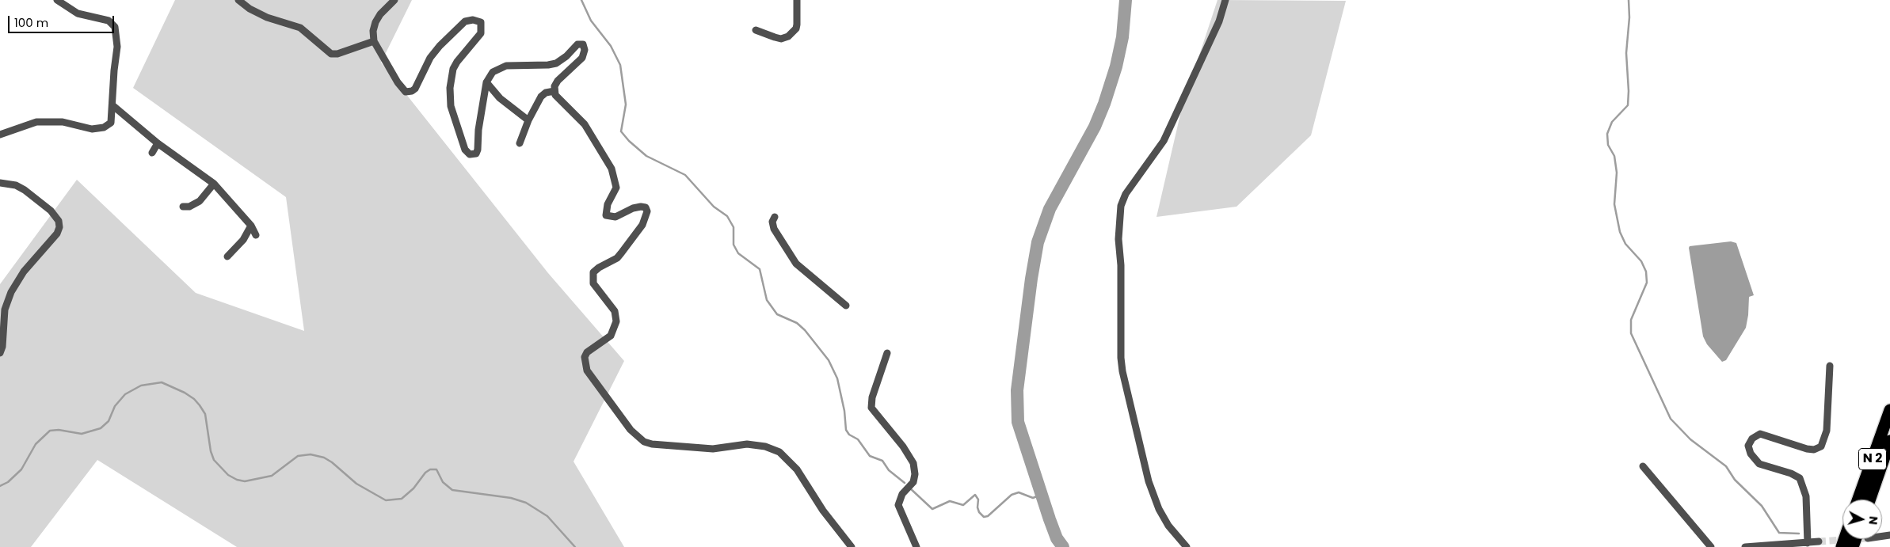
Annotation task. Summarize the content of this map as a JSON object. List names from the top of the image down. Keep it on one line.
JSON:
{"streets":{"highway":["N 2"]},"scale_bar":"100 m","north":"right"}
